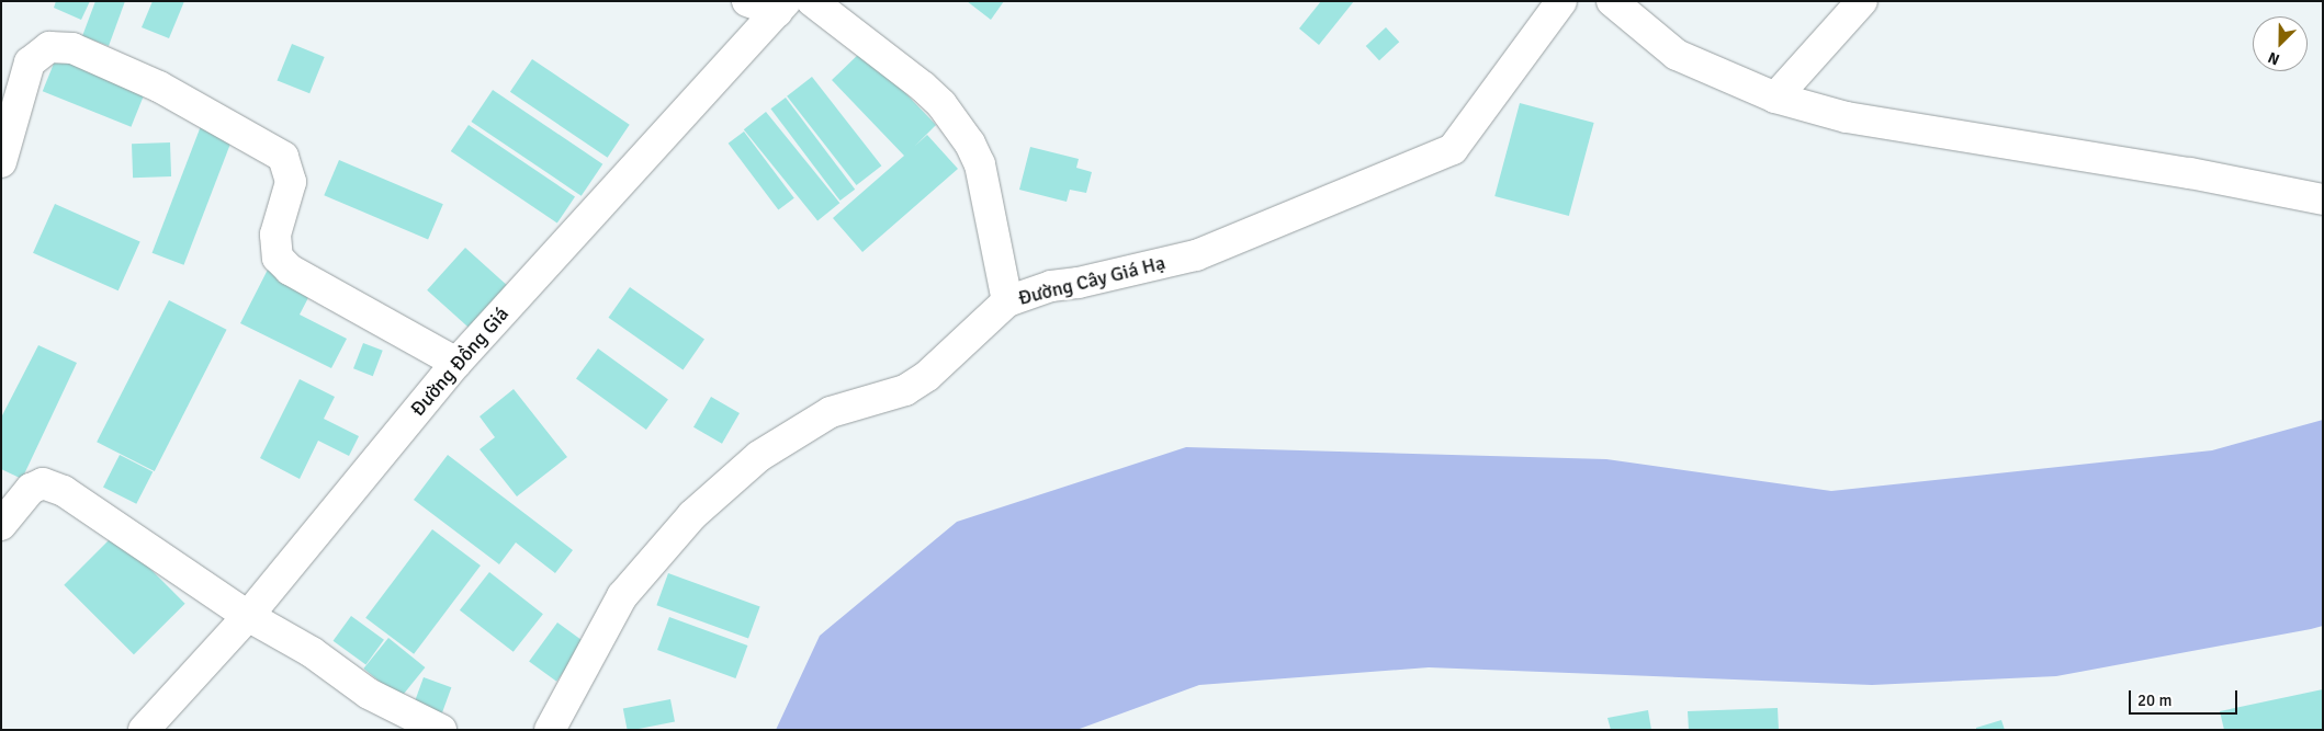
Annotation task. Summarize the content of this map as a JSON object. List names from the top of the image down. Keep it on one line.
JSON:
{"streets":{"street":["Đường Cây Giá Hạ","Đường Đồng Giá"]},"scale_bar":"20 m","north":"bottom left"}
